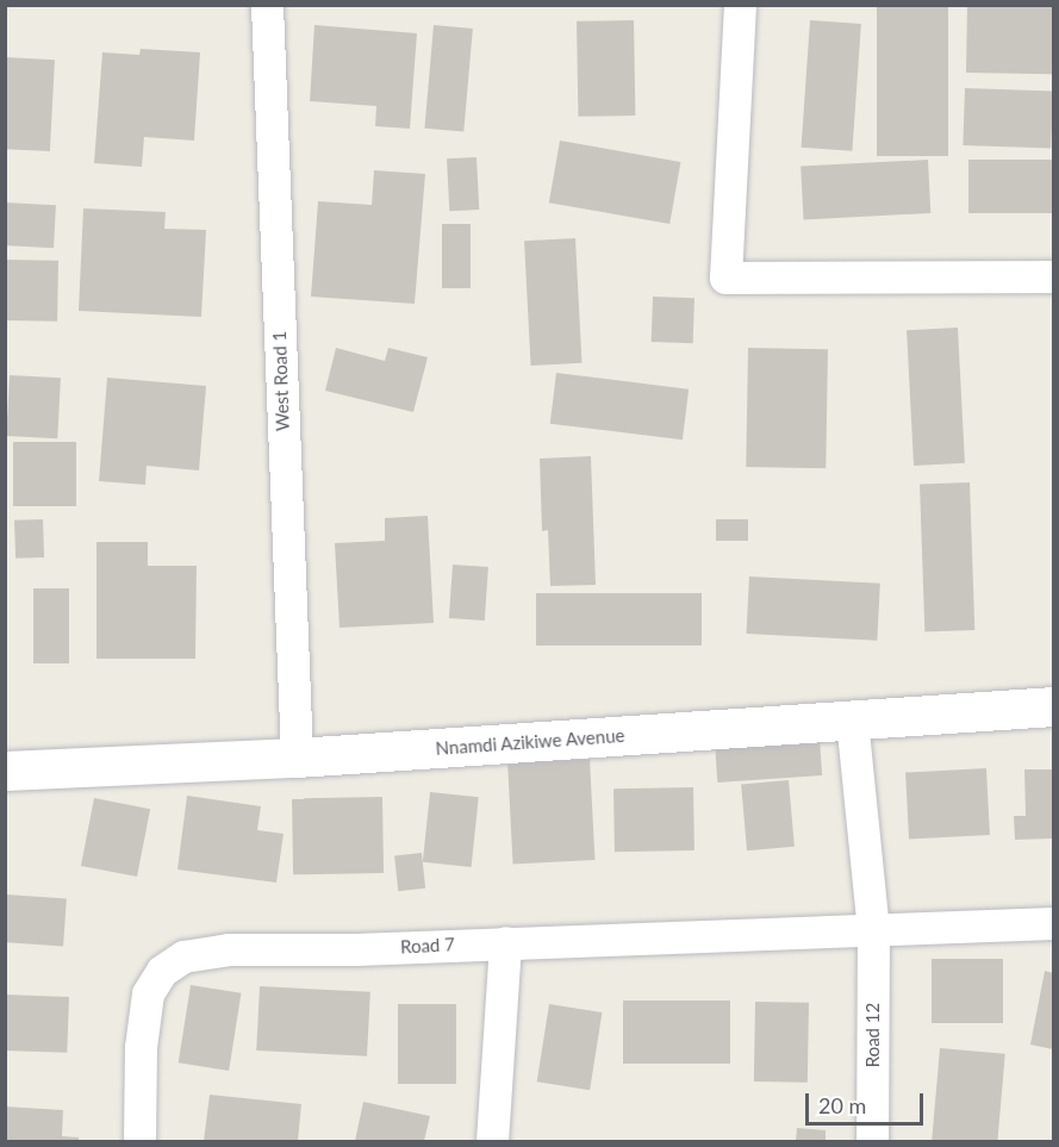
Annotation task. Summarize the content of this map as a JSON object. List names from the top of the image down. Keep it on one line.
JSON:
{"streets":{"main road":["Nnamdi Azikiwe Avenue"],"street":["West Road 1","Road 7","Road 12"]},"crossings":[["West Road 1","Nnamdi Azikiwe Avenue"],["Nnamdi Azikiwe Avenue","Road 12"],["Road 7","Road 12"]],"scale_bar":"20 m"}
